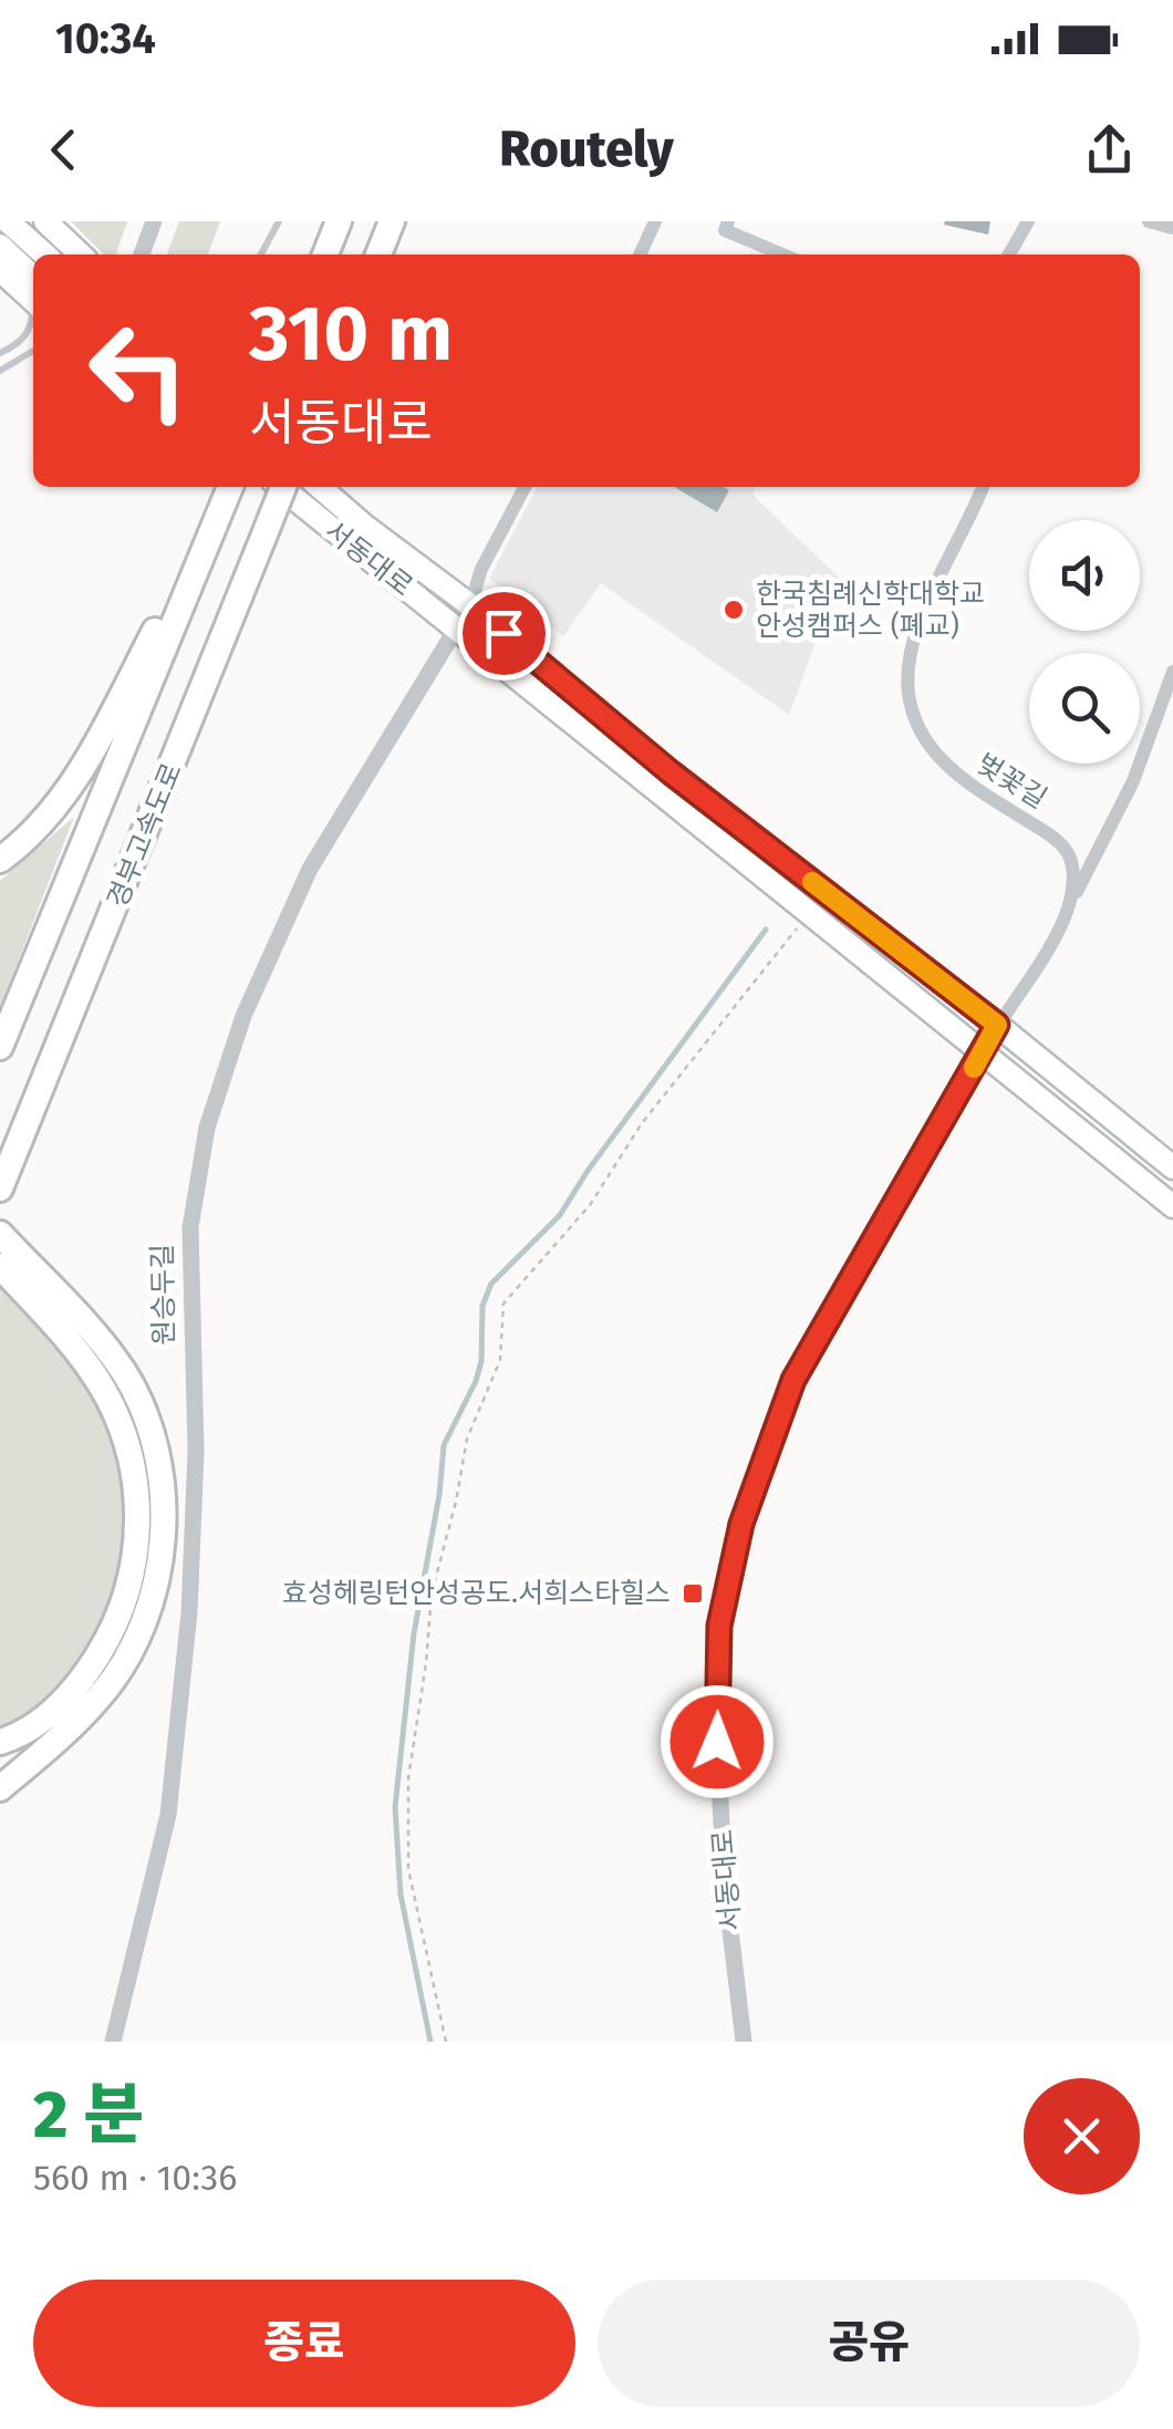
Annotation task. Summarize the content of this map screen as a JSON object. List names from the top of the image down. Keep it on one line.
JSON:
{"streets":{"highway":["경부고속도로"],"main road":["서동대로"],"street":["벚꽃길","원승두길"]},"crossings":[["서동대로","원승두길"]],"places":{"other":["한국침례신학대학교 안성캠퍼스 (폐교)"],"transit":["효성헤링턴안성공도.서희스타힐스"]},"page":{"status":"10:34","header":"Routely","turn":["310 m","서동대로"],"heading":["2 분","560 m · 10:36"],"buttons":["종료","공유"]}}
